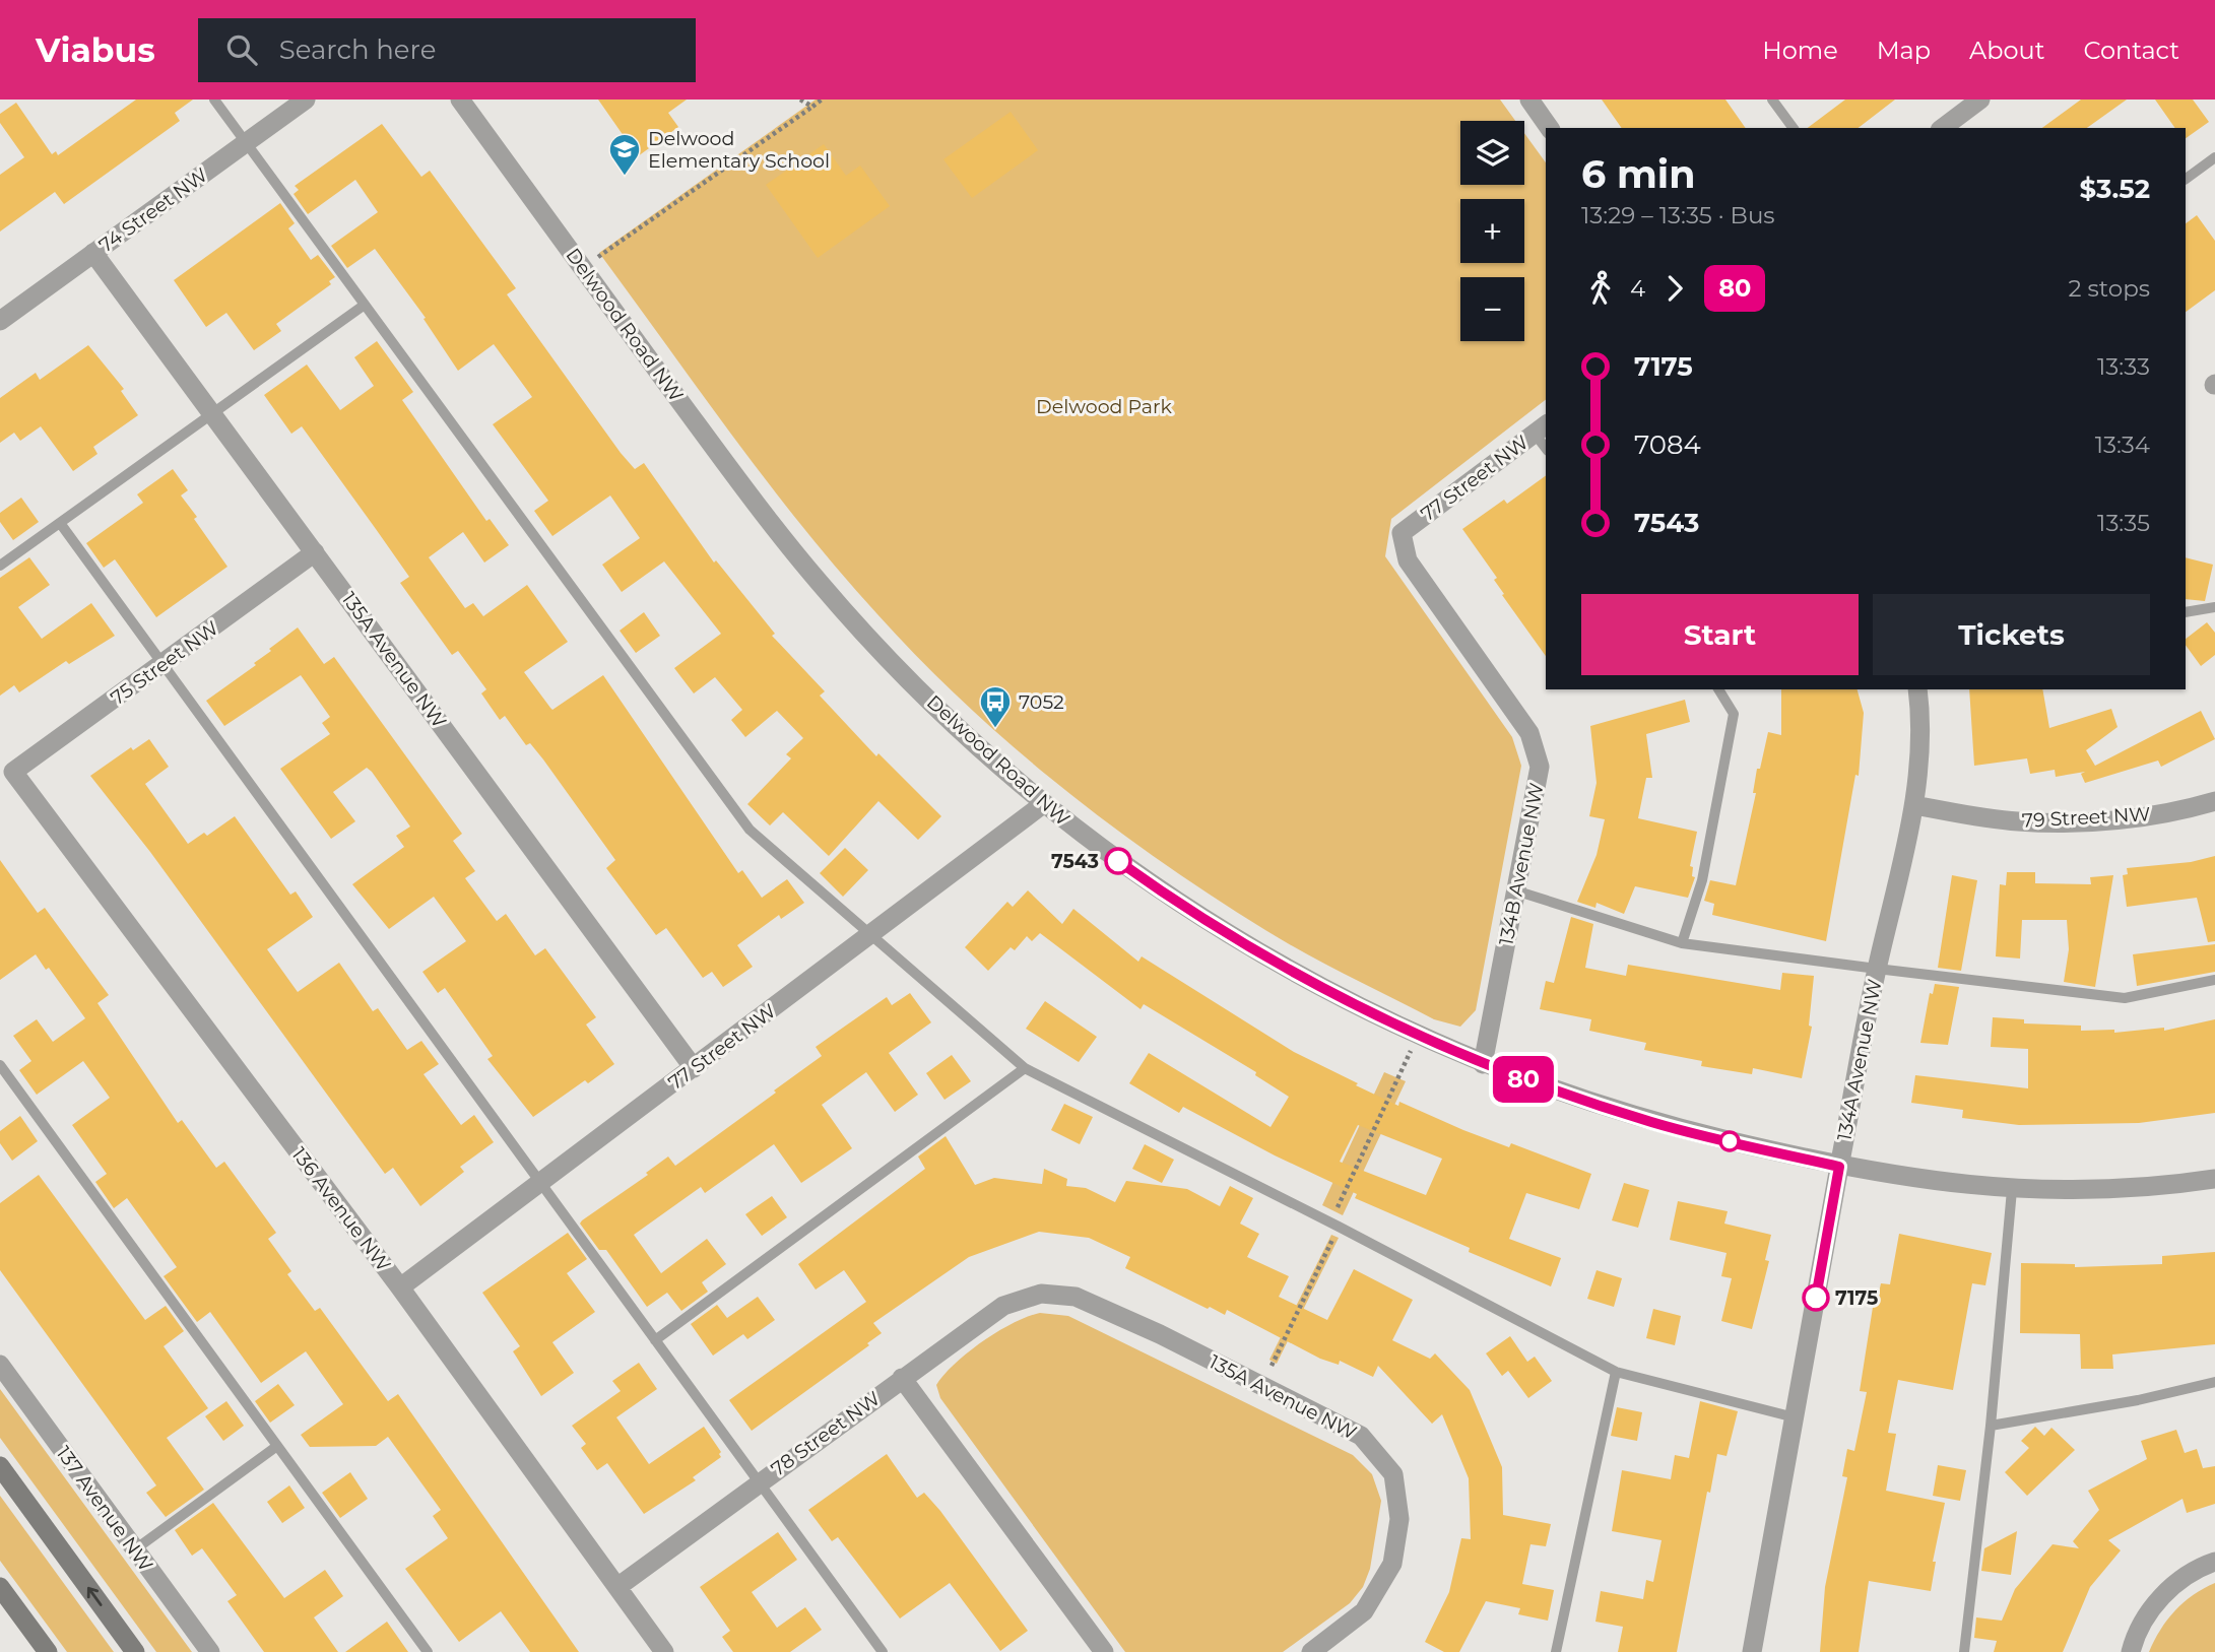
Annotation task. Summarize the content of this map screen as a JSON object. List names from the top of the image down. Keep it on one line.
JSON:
{"streets":{"street":["74 Street NW","Delwood Road NW","77 Street NW","135A Avenue NW","75 Street NW","79 Street NW","134B Avenue NW","134A Avenue NW","136 Avenue NW","78 Street NW","137 Avenue NW"]},"crossings":[["74 Street NW","135A Avenue NW"],["Delwood Road NW","77 Street NW"],["Delwood Road NW","134B Avenue NW"],["Delwood Road NW","134A Avenue NW"],["77 Street NW","135A Avenue NW"],["77 Street NW","134B Avenue NW"],["77 Street NW","136 Avenue NW"],["135A Avenue NW","75 Street NW"],["135A Avenue NW","78 Street NW"],["75 Street NW","136 Avenue NW"],["79 Street NW","134A Avenue NW"],["136 Avenue NW","78 Street NW"]],"parks":["Delwood Park"],"places":{"school or university":["Delwood Elementary School"],"bus stop":["7052"],"other":["7543","7175"]},"lines":["bus line 80"],"page":{"header":"Viabus","search":"Search here","nav":["Home","Map","About","Contact"],"on_map":"80","map_buttons":["+","−"],"heading":["6 min","13:29 – 13:35 · Bus","$3.52"],"legs":["4","80","2 stops"],"list":[{"name":"7175","value":"13:33"},{"name":"7084","value":"13:34"},{"name":"7543","value":"13:35"}],"buttons":["Start","Tickets"]}}
